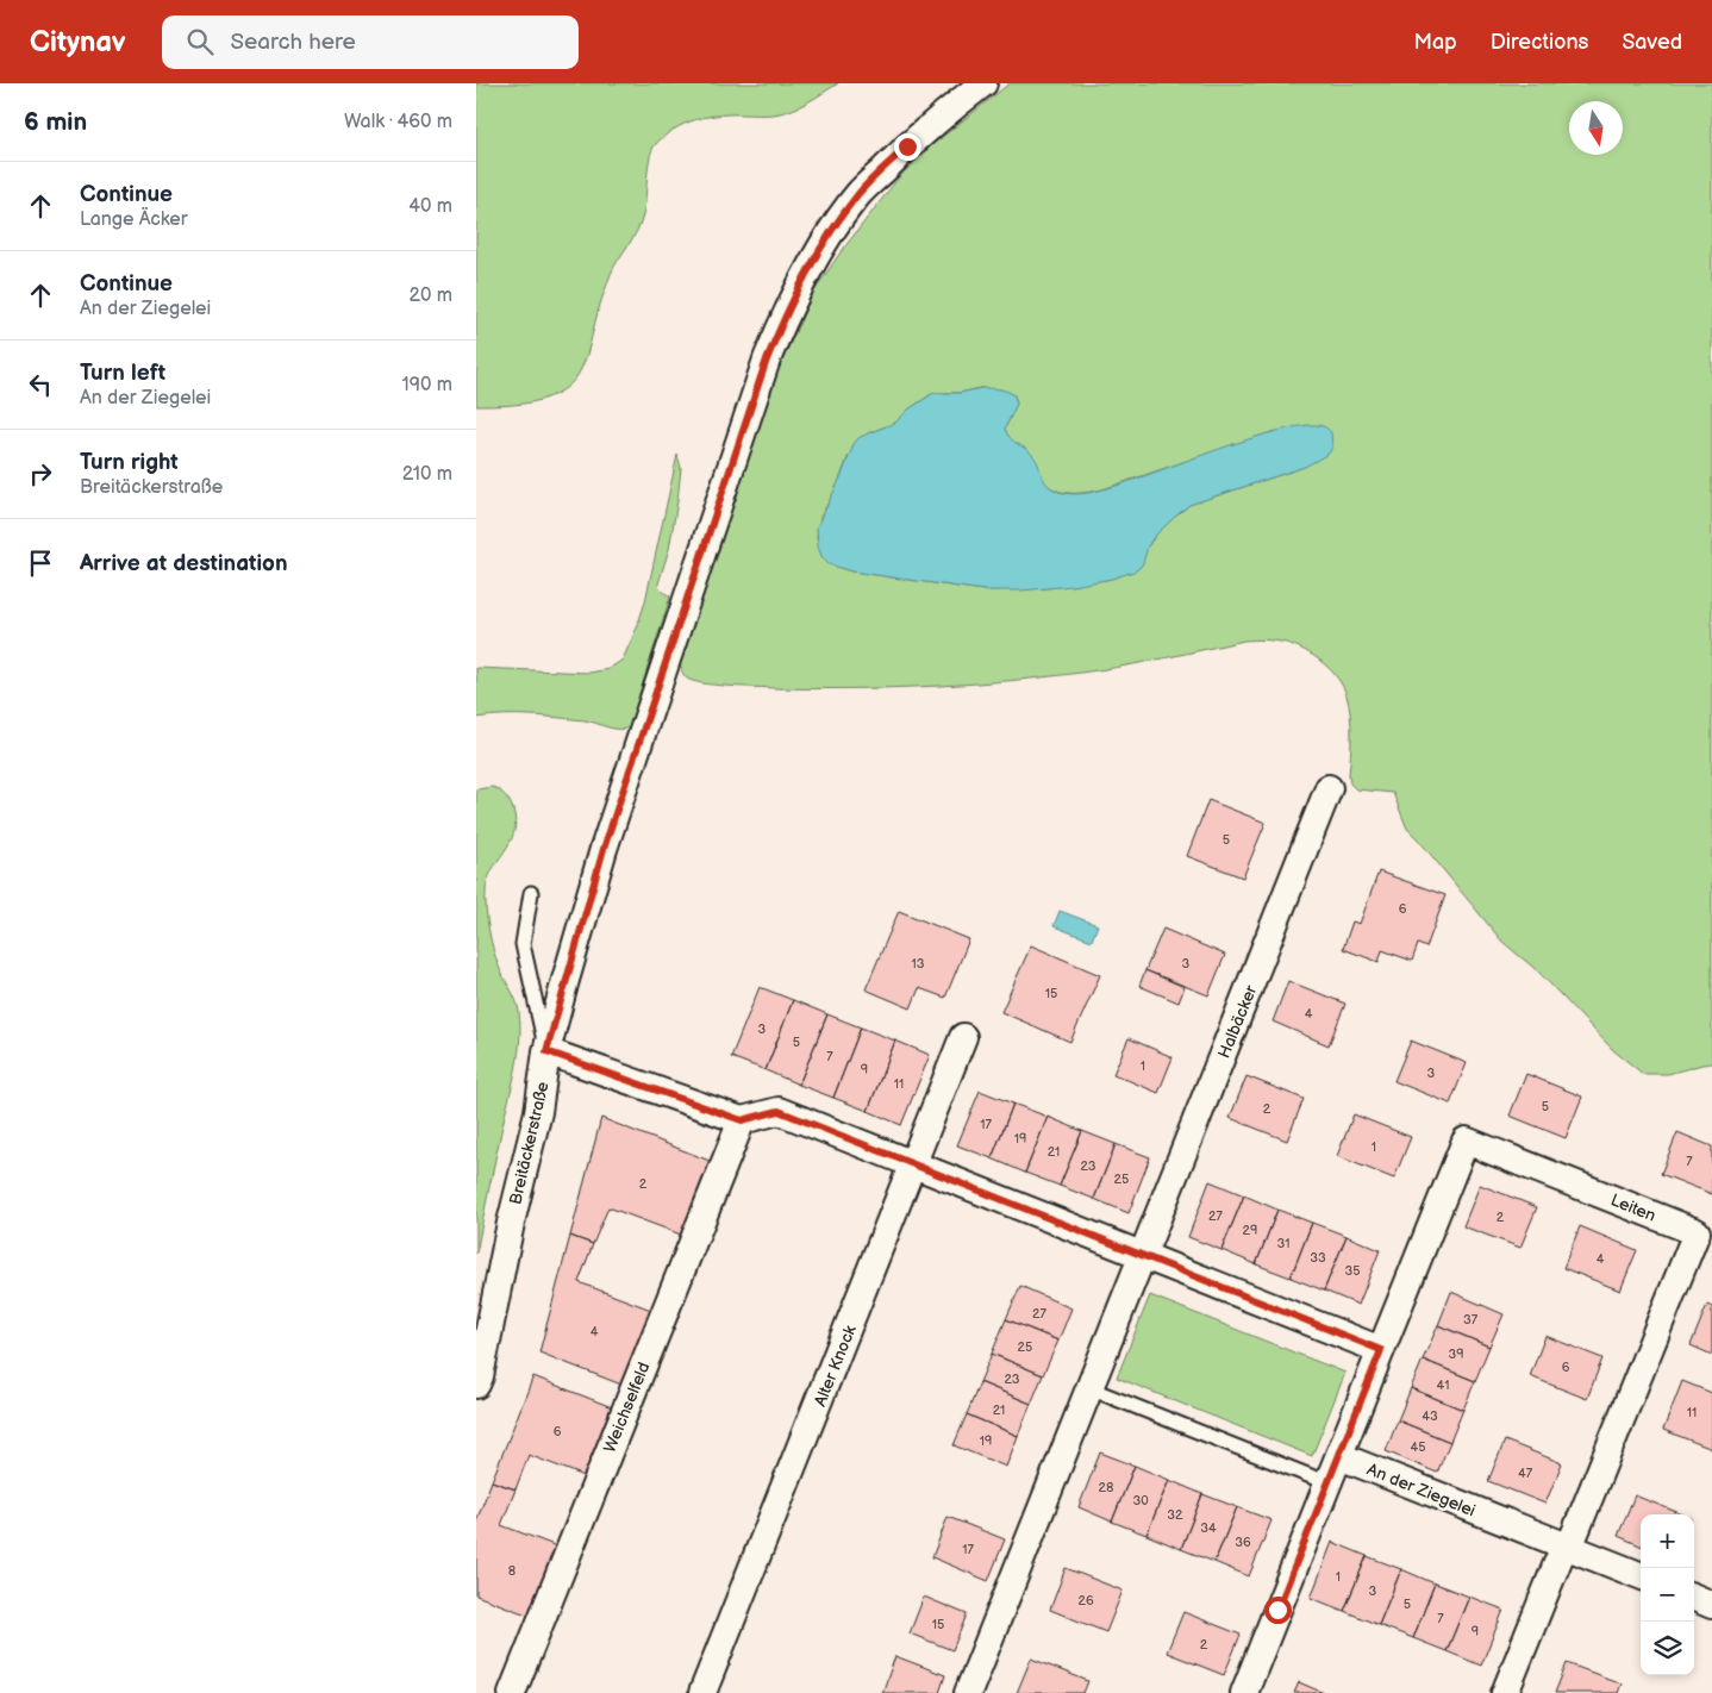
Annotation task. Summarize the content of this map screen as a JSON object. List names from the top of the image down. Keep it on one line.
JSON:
{"streets":{"street":["Halbäcker","Breitäckerstraße","Leiten","Alter Knock","Weichselfeld","An der Ziegelei"]},"crossings":[["Leiten","An der Ziegelei"]],"house_numbers":["5","6","13","3","15","4","3","5","7","1","9","3","11","5","2","17","19","1","21","7","23","25","2","27","2","29","31","33","4","35","27","37","4","25","39","6","23","41","21","11","43","6","19","45","47","28","30","32","34","36","17","8","1","3","26","5","7","15","9","2"],"north":"bottom","page":{"header":"Citynav","search":"Search here","nav":["Map","Directions","Saved"],"heading":["6 min","Walk · 460 m"],"list":[["Continue","Lange Äcker","40 m"],["Continue","An der Ziegelei","20 m"],["Turn left","An der Ziegelei","190 m"],["Turn right","Breitäckerstraße","210 m"],"Arrive at destination"],"map_buttons":["+","−"]}}
